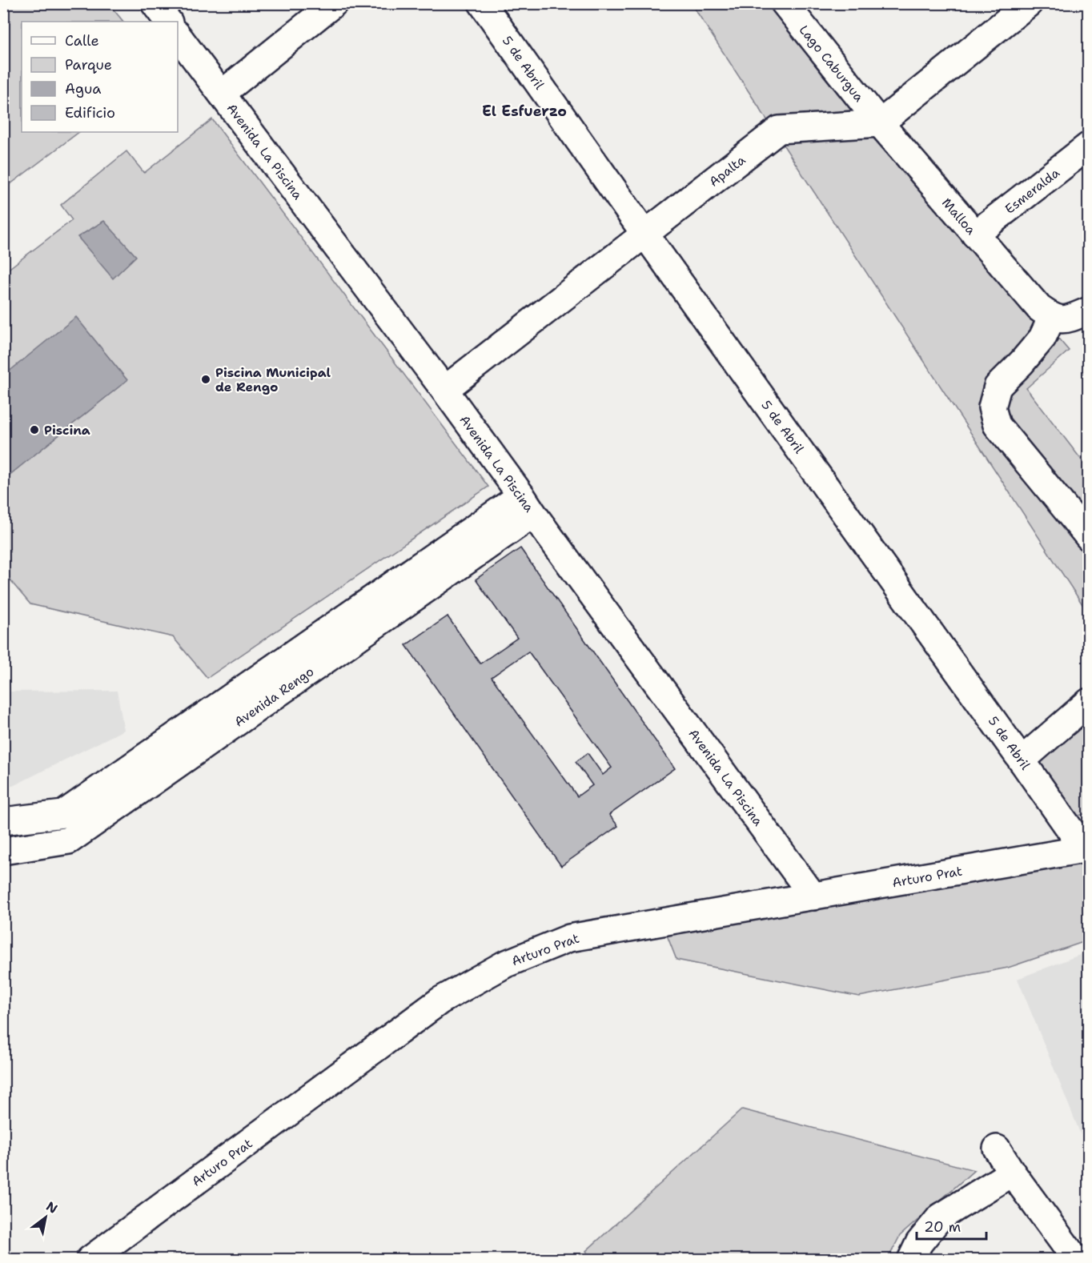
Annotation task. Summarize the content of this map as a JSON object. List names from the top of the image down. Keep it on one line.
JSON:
{"streets":{"street":["5 de Abril","Lago Caburgua","Avenida La Piscina","Apalta","Esmeralda","Malloa","Avenida Rengo","Arturo Prat"]},"crossings":[["5 de Abril","Apalta"],["5 de Abril","Arturo Prat"],["Lago Caburgua","Apalta"],["Lago Caburgua","Malloa"],["Avenida La Piscina","Apalta"],["Avenida La Piscina","Avenida Rengo"],["Avenida La Piscina","Arturo Prat"],["Apalta","Malloa"],["Esmeralda","Malloa"]],"districts":["El Esfuerzo"],"places":["Piscina Municipal de Rengo","Piscina"],"legend":["Calle","Parque","Agua","Edificio"],"scale_bar":"20 m","north":"top right"}
